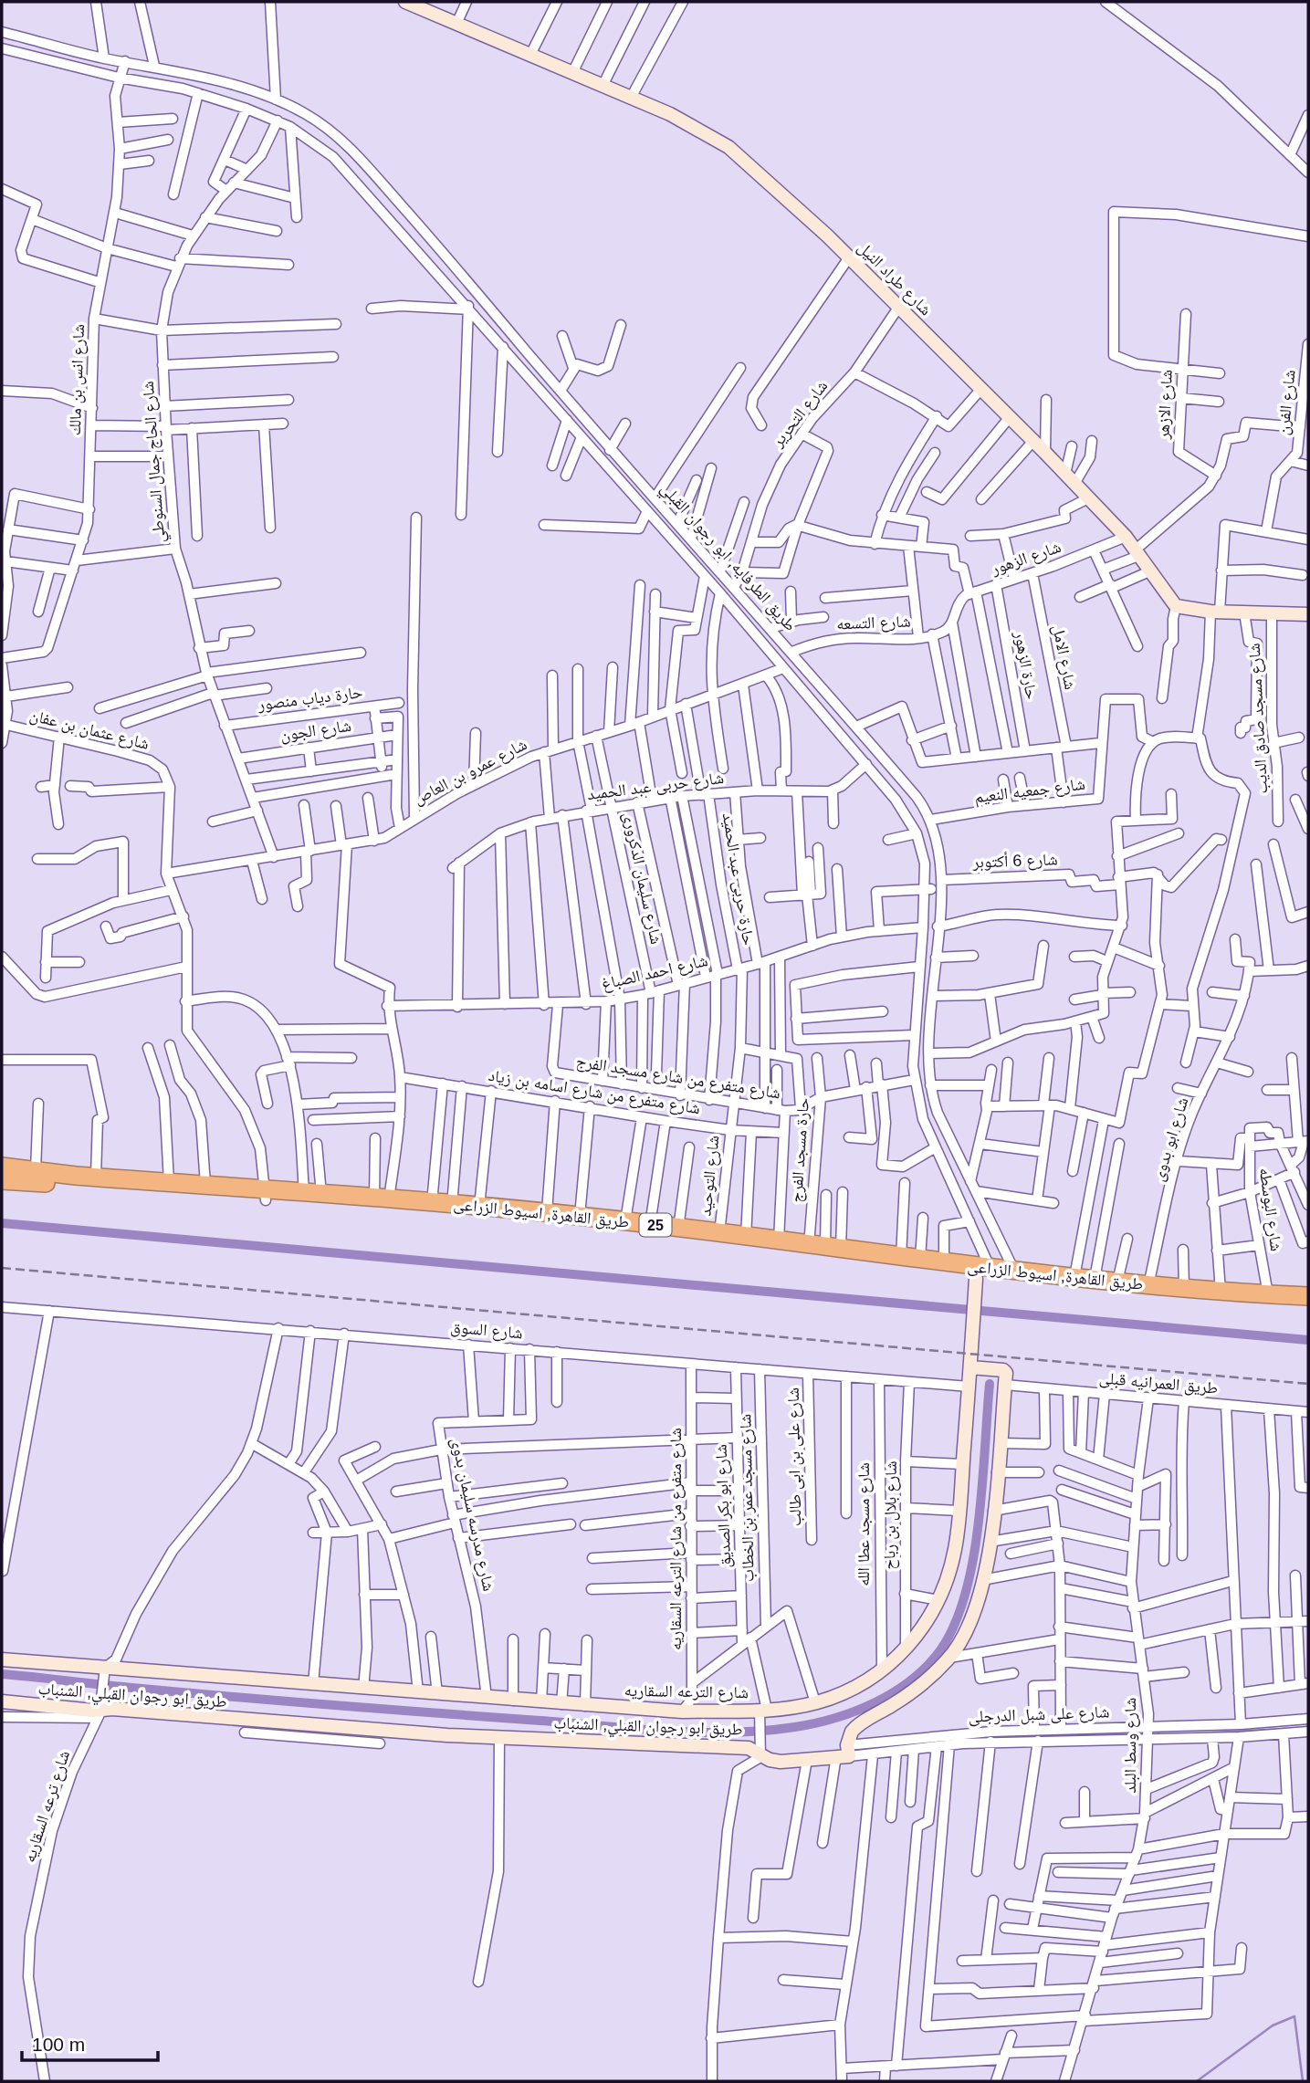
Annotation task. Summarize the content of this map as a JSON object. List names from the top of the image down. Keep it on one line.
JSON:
{"streets":{"highway":["طريق القاهرة, اسيوط الزراعى","25"],"street":["شارع طراد النيل","شارع انس بن مالك","شارع الفرن","شارع الازهر","شارع التحرير","شارع الحاج جمال السنوطي","طريق الطرفايه, ابو رجوان القبلي","شارع الزهور","شارع التسعه","شارع الامل","حارة الزهور","حارة دياب منصور","شارع مسجد صادق الديب","شارع عثمان بن عفان","شارع الجون","شارع عمرو بن العاص","شارع حربى عبد الحميد","شارع جمعيه النعيم","شارع 6 أكتوبر","شارع سليمان الدكرورى","حارة حربى عبد الحميد","شارع احمد الصباغ","شارع متفرع من شارع مسجد الفرج","شارع متفرع من شارع اسامه بن زياد","شارع ابو بدوى","حارة مسجد الفرج","شارع التوحيد","شارع البوسطه","شارع السوق","طريق العمرانيه قبلى","شارع على بن ابى طالب","شارع مسجد عمر بن الخطاب","شارع ابو بكر الصديق","شارع مدرسه سليمان بدوى","شارع بلال بن رباح","شارع مسجد عطا الله","شارع متفرع من شارع الترعه السقاريه","شارع الترعه السقاريه","طريق ابو رجوان القبلي, الشنباب","شارع على شبل الدرجلى","شارع وسط البلد","شارع ترعه السقاريه"]},"crossings":[["شارع طراد النيل","شارع التحرير"],["شارع طراد النيل","شارع الزهور"],["شارع انس بن مالك","طريق الطرفايه, ابو رجوان القبلي"],["شارع التحرير","طريق الطرفايه, ابو رجوان القبلي"],["شارع الحاج جمال السنوطي","طريق الطرفايه, ابو رجوان القبلي"],["شارع الحاج جمال السنوطي","حارة دياب منصور"],["شارع الحاج جمال السنوطي","شارع الجون"],["شارع الحاج جمال السنوطي","شارع عمرو بن العاص"],["طريق الطرفايه, ابو رجوان القبلي","شارع التسعه"],["طريق الطرفايه, ابو رجوان القبلي","شارع عمرو بن العاص"],["طريق الطرفايه, ابو رجوان القبلي","شارع جمعيه النعيم"],["طريق الطرفايه, ابو رجوان القبلي","شارع 6 أكتوبر"],["طريق الطرفايه, ابو رجوان القبلي","شارع احمد الصباغ"],["طريق الطرفايه, ابو رجوان القبلي","شارع متفرع من شارع مسجد الفرج"],["طريق الطرفايه, ابو رجوان القبلي","طريق القاهرة, اسيوط الزراعى"],["طريق الطرفايه, ابو رجوان القبلي","شارع الترعه السقاريه"],["شارع الزهور","شارع الامل"],["شارع الزهور","حارة الزهور"],["شارع الامل","شارع جمعيه النعيم"],["شارع عمرو بن العاص","شارع سليمان الدكرورى"],["شارع عمرو بن العاص","حارة حربى عبد الحميد"],["شارع حربى عبد الحميد","شارع سليمان الدكرورى"],["شارع حربى عبد الحميد","حارة حربى عبد الحميد"],["شارع حربى عبد الحميد","شارع احمد الصباغ"],["شارع سليمان الدكرورى","شارع احمد الصباغ"],["حارة حربى عبد الحميد","شارع احمد الصباغ"],["حارة حربى عبد الحميد","شارع التوحيد"],["شارع احمد الصباغ","شارع متفرع من شارع مسجد الفرج"],["شارع احمد الصباغ","شارع التوحيد"],["شارع متفرع من شارع مسجد الفرج","حارة مسجد الفرج"],["شارع متفرع من شارع مسجد الفرج","شارع التوحيد"],["شارع متفرع من شارع اسامه بن زياد","شارع التوحيد"],["شارع ابو بدوى","طريق القاهرة, اسيوط الزراعى"],["حارة مسجد الفرج","طريق القاهرة, اسيوط الزراعى"],["شارع التوحيد","طريق القاهرة, اسيوط الزراعى"],["شارع البوسطه","طريق القاهرة, اسيوط الزراعى"],["طريق القاهرة, اسيوط الزراعى","شارع الترعه السقاريه"],["شارع السوق","شارع على بن ابى طالب"],["شارع السوق","شارع مسجد عمر بن الخطاب"],["شارع السوق","شارع ابو بكر الصديق"],["شارع السوق","شارع مدرسه سليمان بدوى"],["شارع السوق","شارع بلال بن رباح"],["شارع السوق","شارع مسجد عطا الله"],["شارع السوق","شارع متفرع من شارع الترعه السقاريه"],["شارع السوق","شارع الترعه السقاريه"],["طريق العمرانيه قبلى","شارع وسط البلد"],["شارع ابو بكر الصديق","شارع الترعه السقاريه"],["شارع ابو بكر الصديق","طريق ابو رجوان القبلي, الشنباب"],["شارع مدرسه سليمان بدوى","شارع الترعه السقاريه"],["شارع بلال بن رباح","شارع الترعه السقاريه"],["شارع مسجد عطا الله","شارع الترعه السقاريه"],["شارع متفرع من شارع الترعه السقاريه","شارع الترعه السقاريه"],["شارع الترعه السقاريه","طريق ابو رجوان القبلي, الشنباب"],["شارع الترعه السقاريه","شارع ترعه السقاريه"],["طريق ابو رجوان القبلي, الشنباب","شارع على شبل الدرجلى"],["طريق ابو رجوان القبلي, الشنباب","شارع ترعه السقاريه"],["شارع على شبل الدرجلى","شارع وسط البلد"]],"scale_bar":"100 m"}
